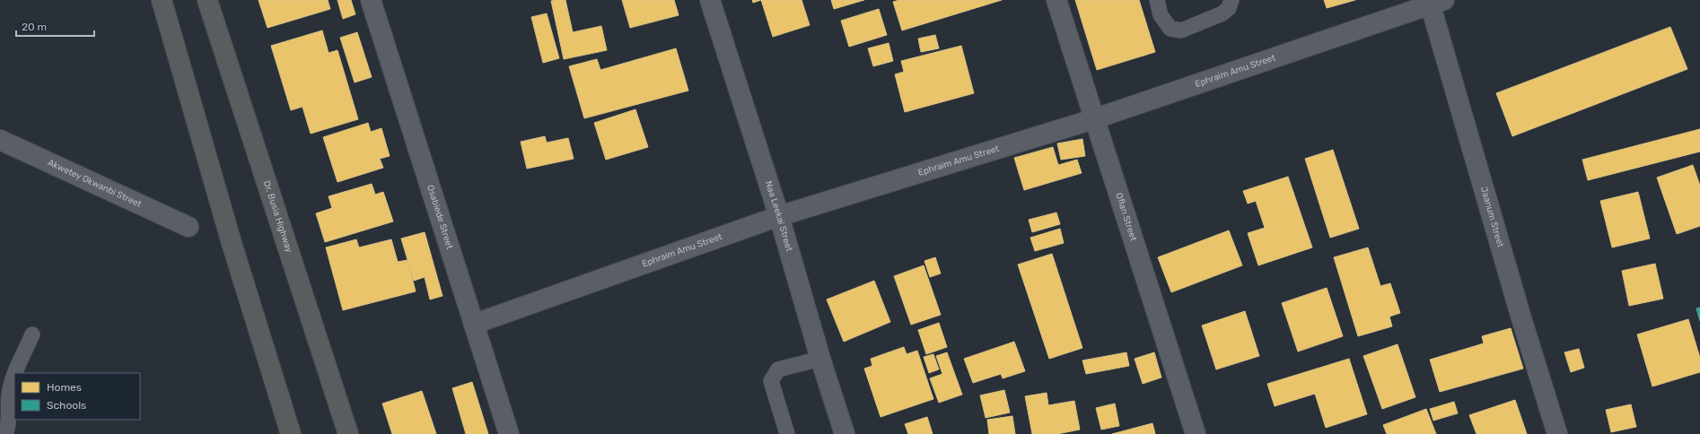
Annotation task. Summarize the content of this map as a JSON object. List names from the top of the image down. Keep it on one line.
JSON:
{"streets":{"highway":["Dr. Busia Highway"],"street":["Ephraim Amu Street","Akwetey Okwanbi Street","Osabiede Street","Naa Leekai Street","Oflan Street","Jaanum Street"]},"crossings":[["Ephraim Amu Street","Osabiede Street"],["Ephraim Amu Street","Naa Leekai Street"],["Ephraim Amu Street","Oflan Street"],["Ephraim Amu Street","Jaanum Street"]],"legend":["Homes","Schools"],"scale_bar":"20 m"}
